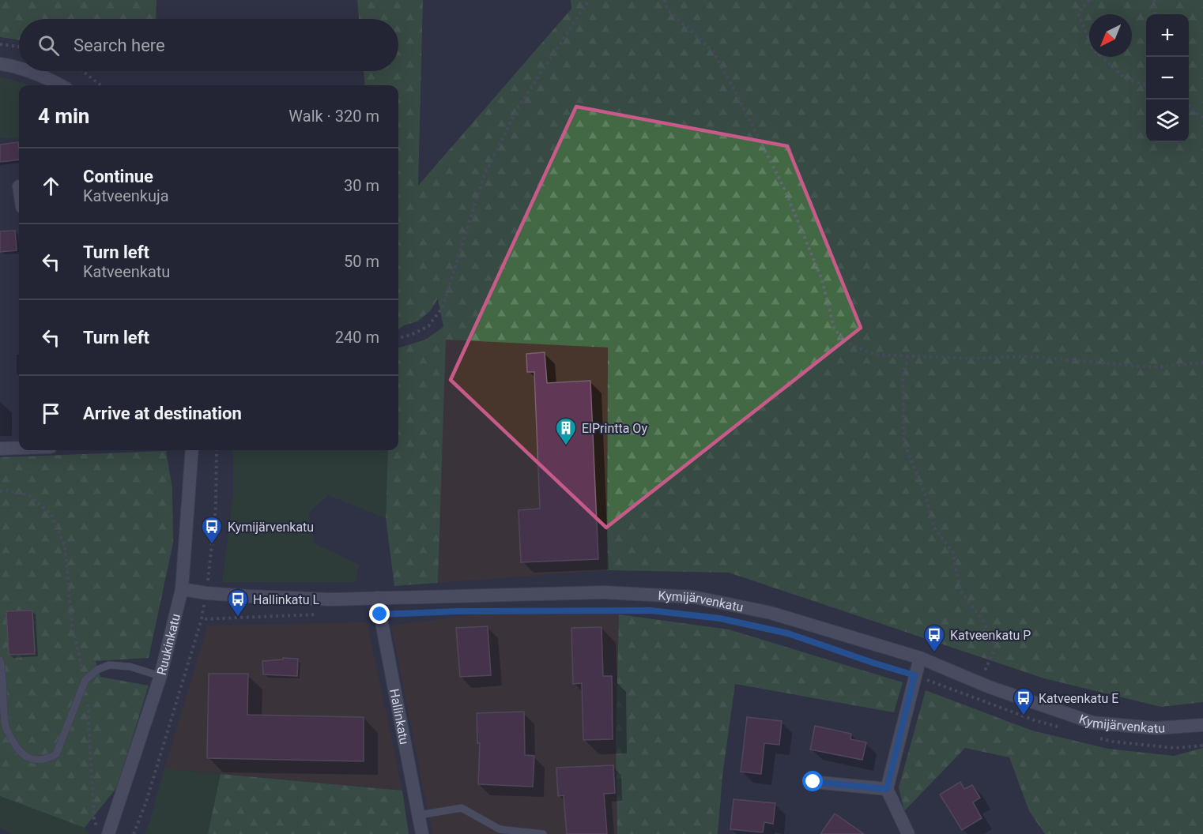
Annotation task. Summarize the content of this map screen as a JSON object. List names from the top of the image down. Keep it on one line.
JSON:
{"streets":{"street":["Kymijärvenkatu","Ruukinkatu","Hallinkatu"]},"crossings":[["Kymijärvenkatu","Ruukinkatu"],["Kymijärvenkatu","Hallinkatu"]],"places":{"building":["ElPrintta Oy"],"bus stop":["Kymijärvenkatu","Hallinkatu L","Katveenkatu P","Katveenkatu E"]},"north":"bottom left","page":{"map_buttons":["+","−"],"search":"Search here","heading":["4 min","Walk · 320 m"],"list":[["Continue","Katveenkuja","30 m"],["Turn left","Katveenkatu","50 m"],["Turn left","240 m"],"Arrive at destination"]}}
